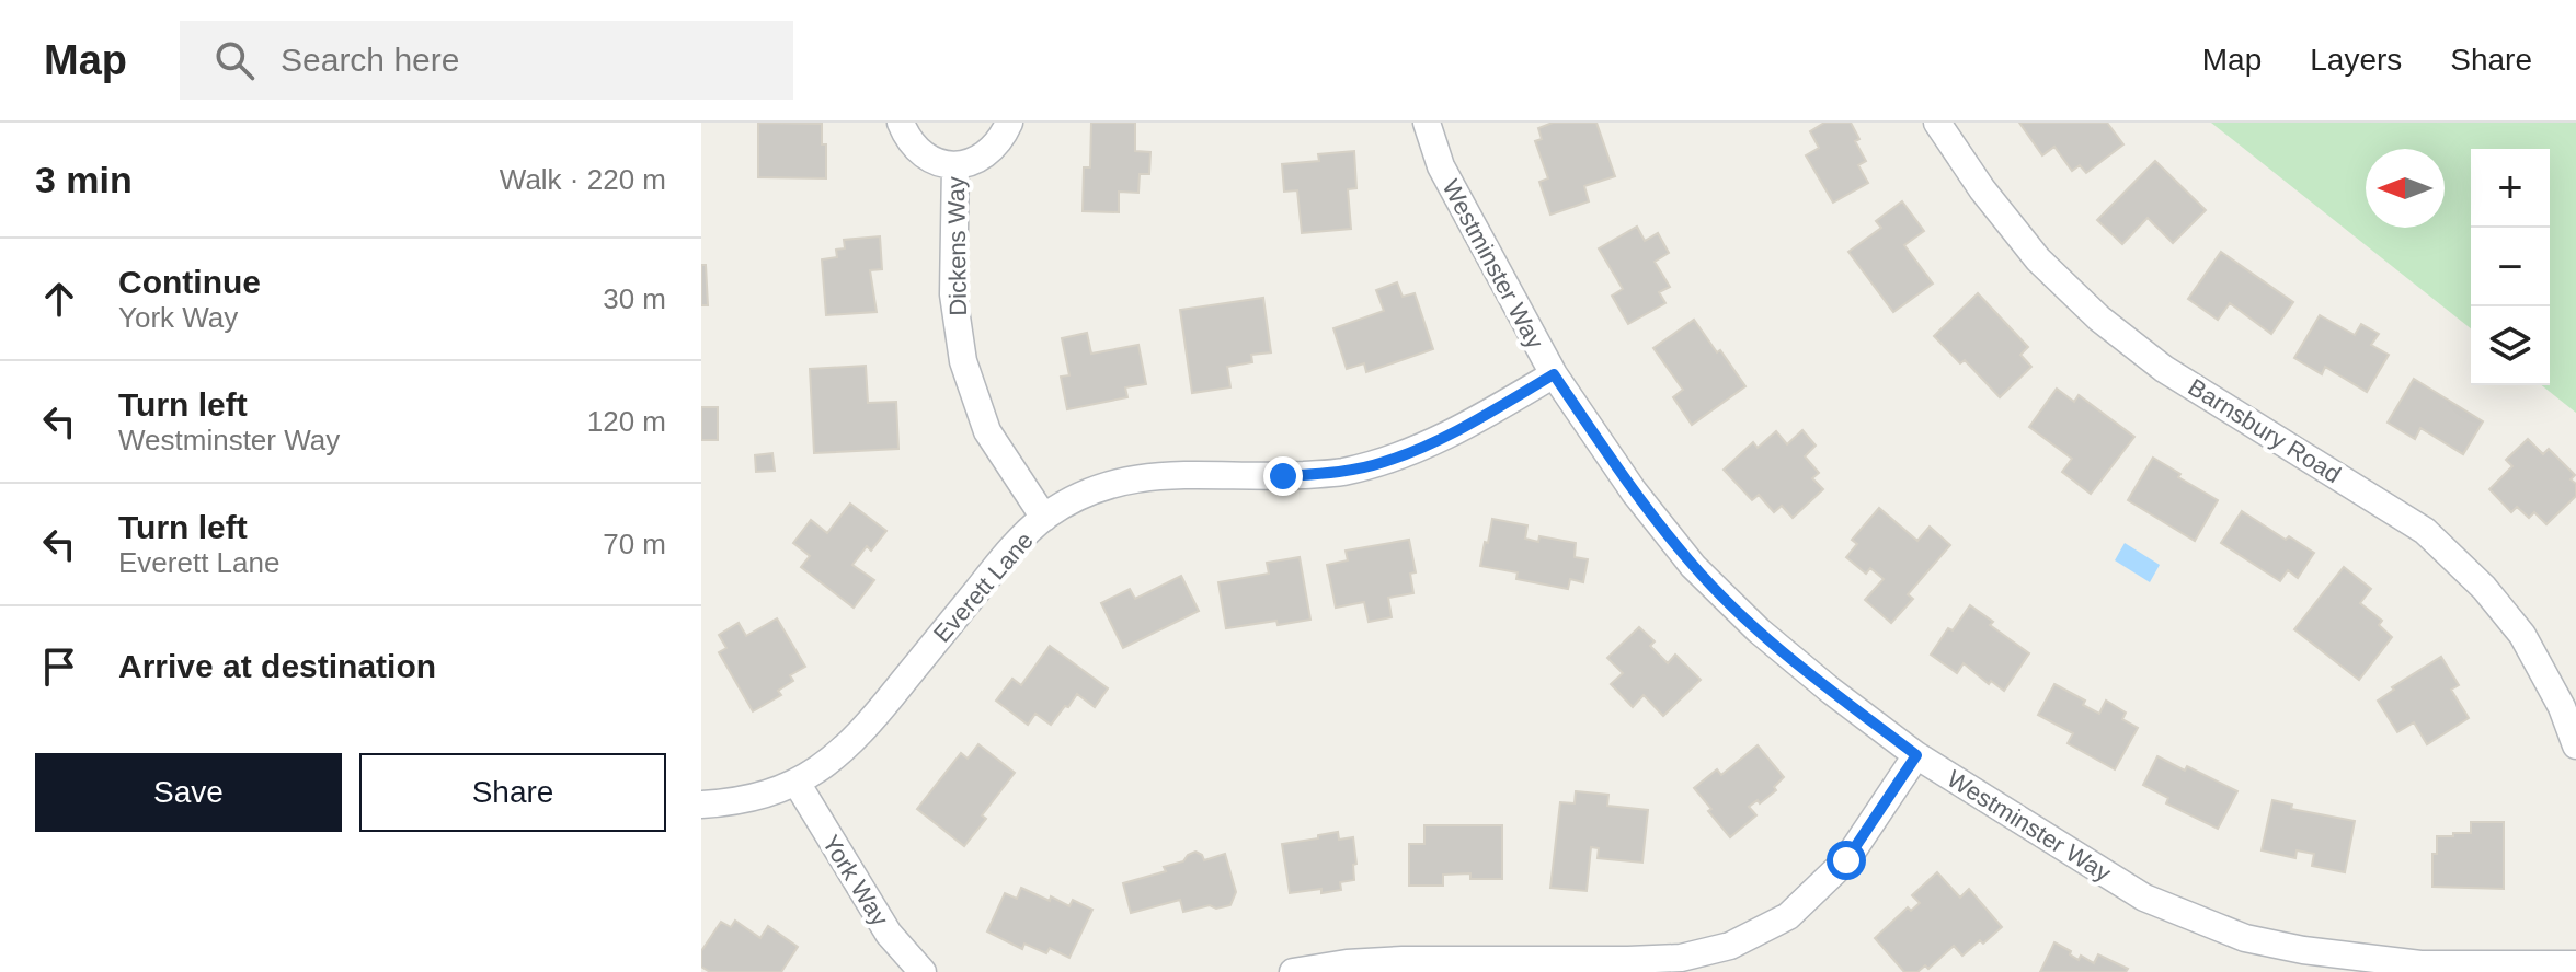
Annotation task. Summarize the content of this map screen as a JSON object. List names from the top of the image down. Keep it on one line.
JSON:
{"streets":{"street":["Dickens Way","Westminster Way","Barnsbury Road","Everett Lane","York Way"]},"crossings":[["Dickens Way","Everett Lane"],["Westminster Way","Everett Lane"],["Everett Lane","York Way"]],"north":"left","page":{"header":"Map","search":"Search here","nav":["Map","Layers","Share"],"heading":["3 min","Walk · 220 m"],"map_buttons":["+","−"],"list":[["Continue","York Way","30 m"],["Turn left","Westminster Way","120 m"],["Turn left","Everett Lane","70 m"],"Arrive at destination"],"buttons":["Save","Share"]}}
